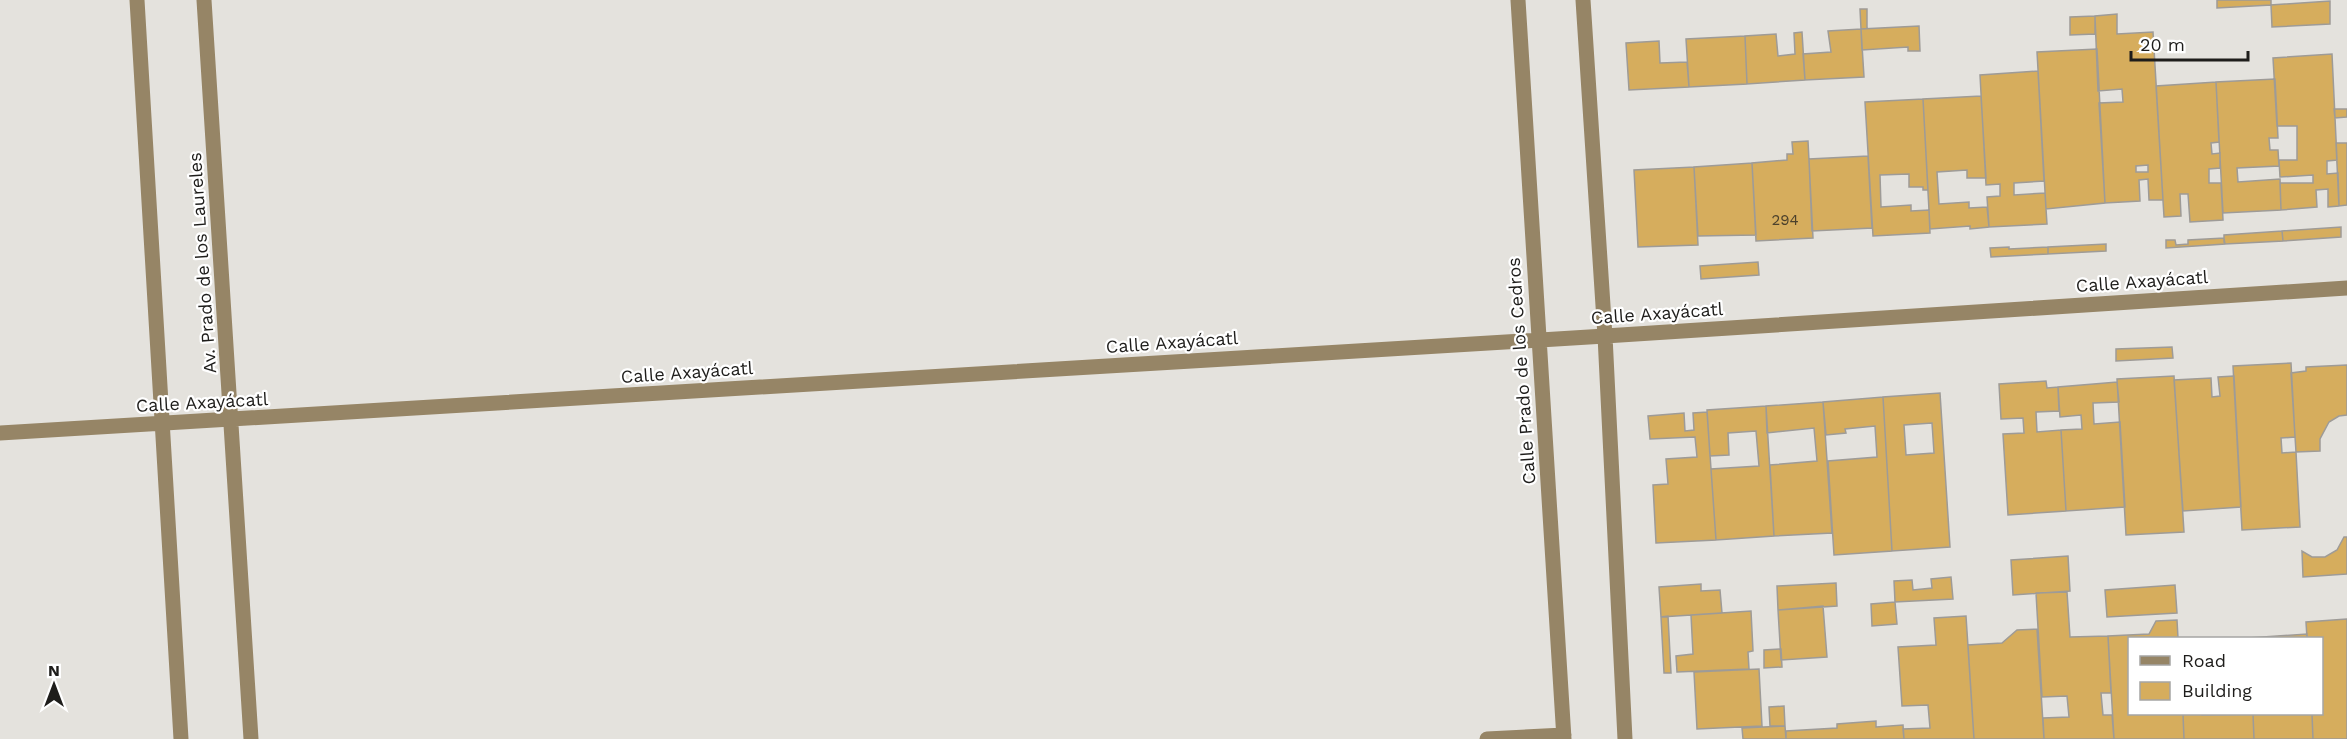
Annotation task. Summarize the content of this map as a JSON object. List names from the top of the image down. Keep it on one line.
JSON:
{"streets":{"street":["Av. Prado de los Laureles","Calle Axayácatl","Calle Prado de los Cedros"]},"crossings":[["Av. Prado de los Laureles","Calle Axayácatl"],["Calle Axayácatl","Calle Prado de los Cedros"]],"house_numbers":["294"],"legend":["Road","Building"],"scale_bar":"20 m","north":"top"}
